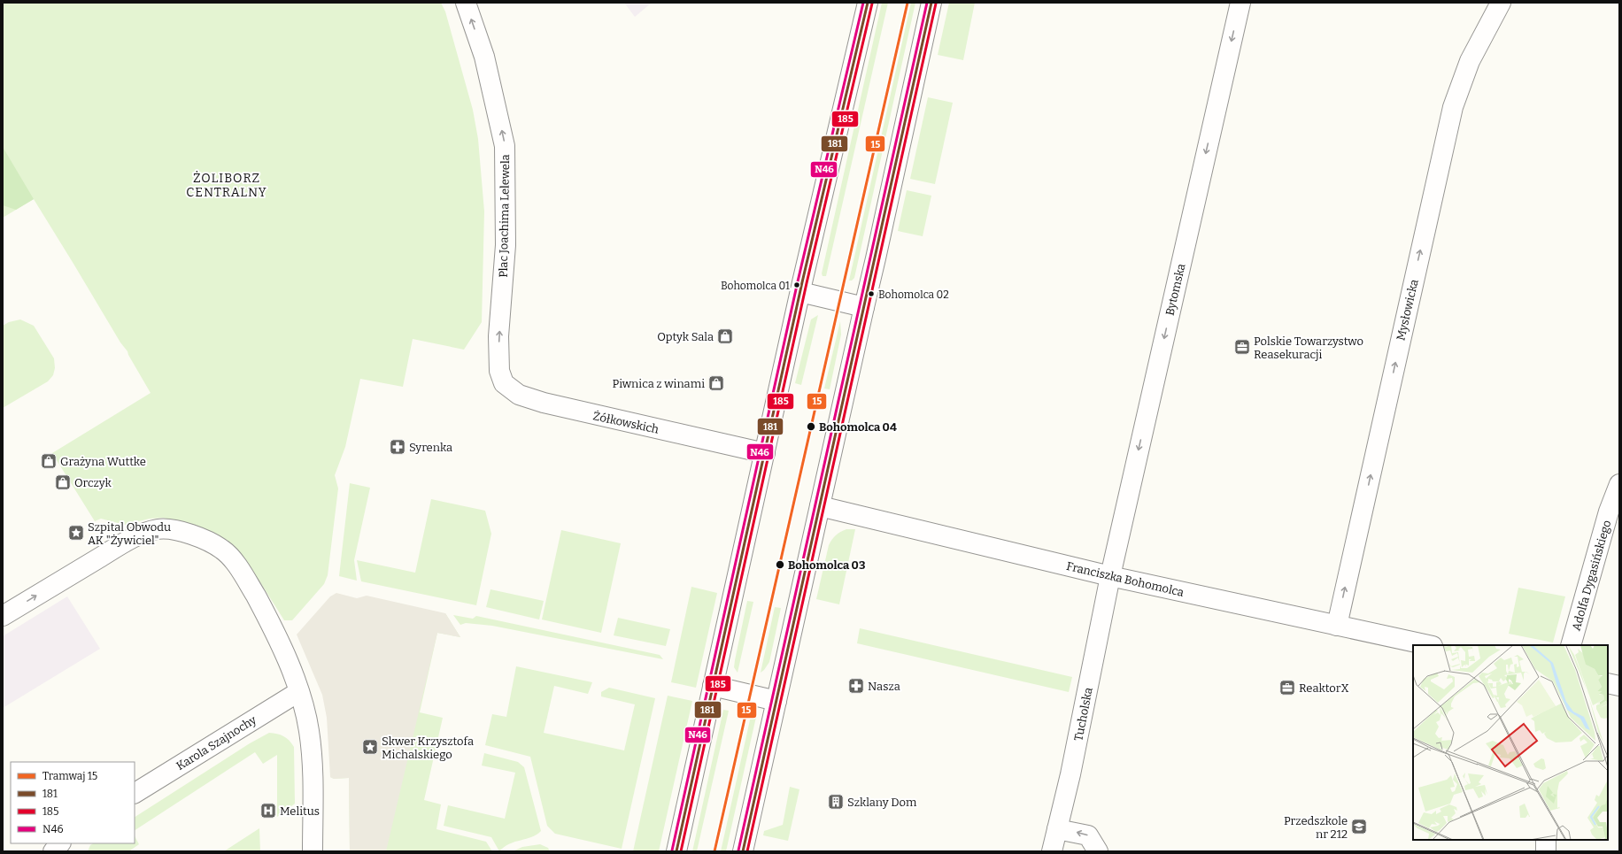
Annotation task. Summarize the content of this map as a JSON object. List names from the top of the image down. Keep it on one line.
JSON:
{"streets":{"street":["Plac Joachima Lelewela","Bytomska","Mysłowicka","Żółkowskich","Adolfa Dygasińskiego","Franciszka Bohomolca","Tucholska","Karola Szajnochy"]},"crossings":[["Plac Joachima Lelewela","Żółkowskich"],["Bytomska","Franciszka Bohomolca"],["Bytomska","Tucholska"],["Mysłowicka","Franciszka Bohomolca"],["Franciszka Bohomolca","Tucholska"]],"one_way":["Plac Joachima Lelewela","Bytomska","Mysłowicka"],"districts":["ŻOLIBORZ CENTRALNY"],"places":{"other":["Bohomolca 01","Bohomolca 02","Bohomolca 04","Bohomolca 03"],"shop":["Optyk Sala","Piwnica z winami","Grażyna Wuttke","Orczyk"],"office":["Polskie Towarzystwo Reasekuracji","ReaktorX"],"pharmacy":["Syrenka","Nasza"],"place":["Szpital Obwodu AK \"Żywiciel\"","Skwer Krzysztofa Michalskiego"],"building":["Szklany Dom"],"hospital":["Melitus"],"school or university":["Przedszkole nr 212"]},"lines":["tram line 15","transit line 181","transit line N46","transit line 185"],"legend":["Tramwaj 15","181","185","N46"]}
